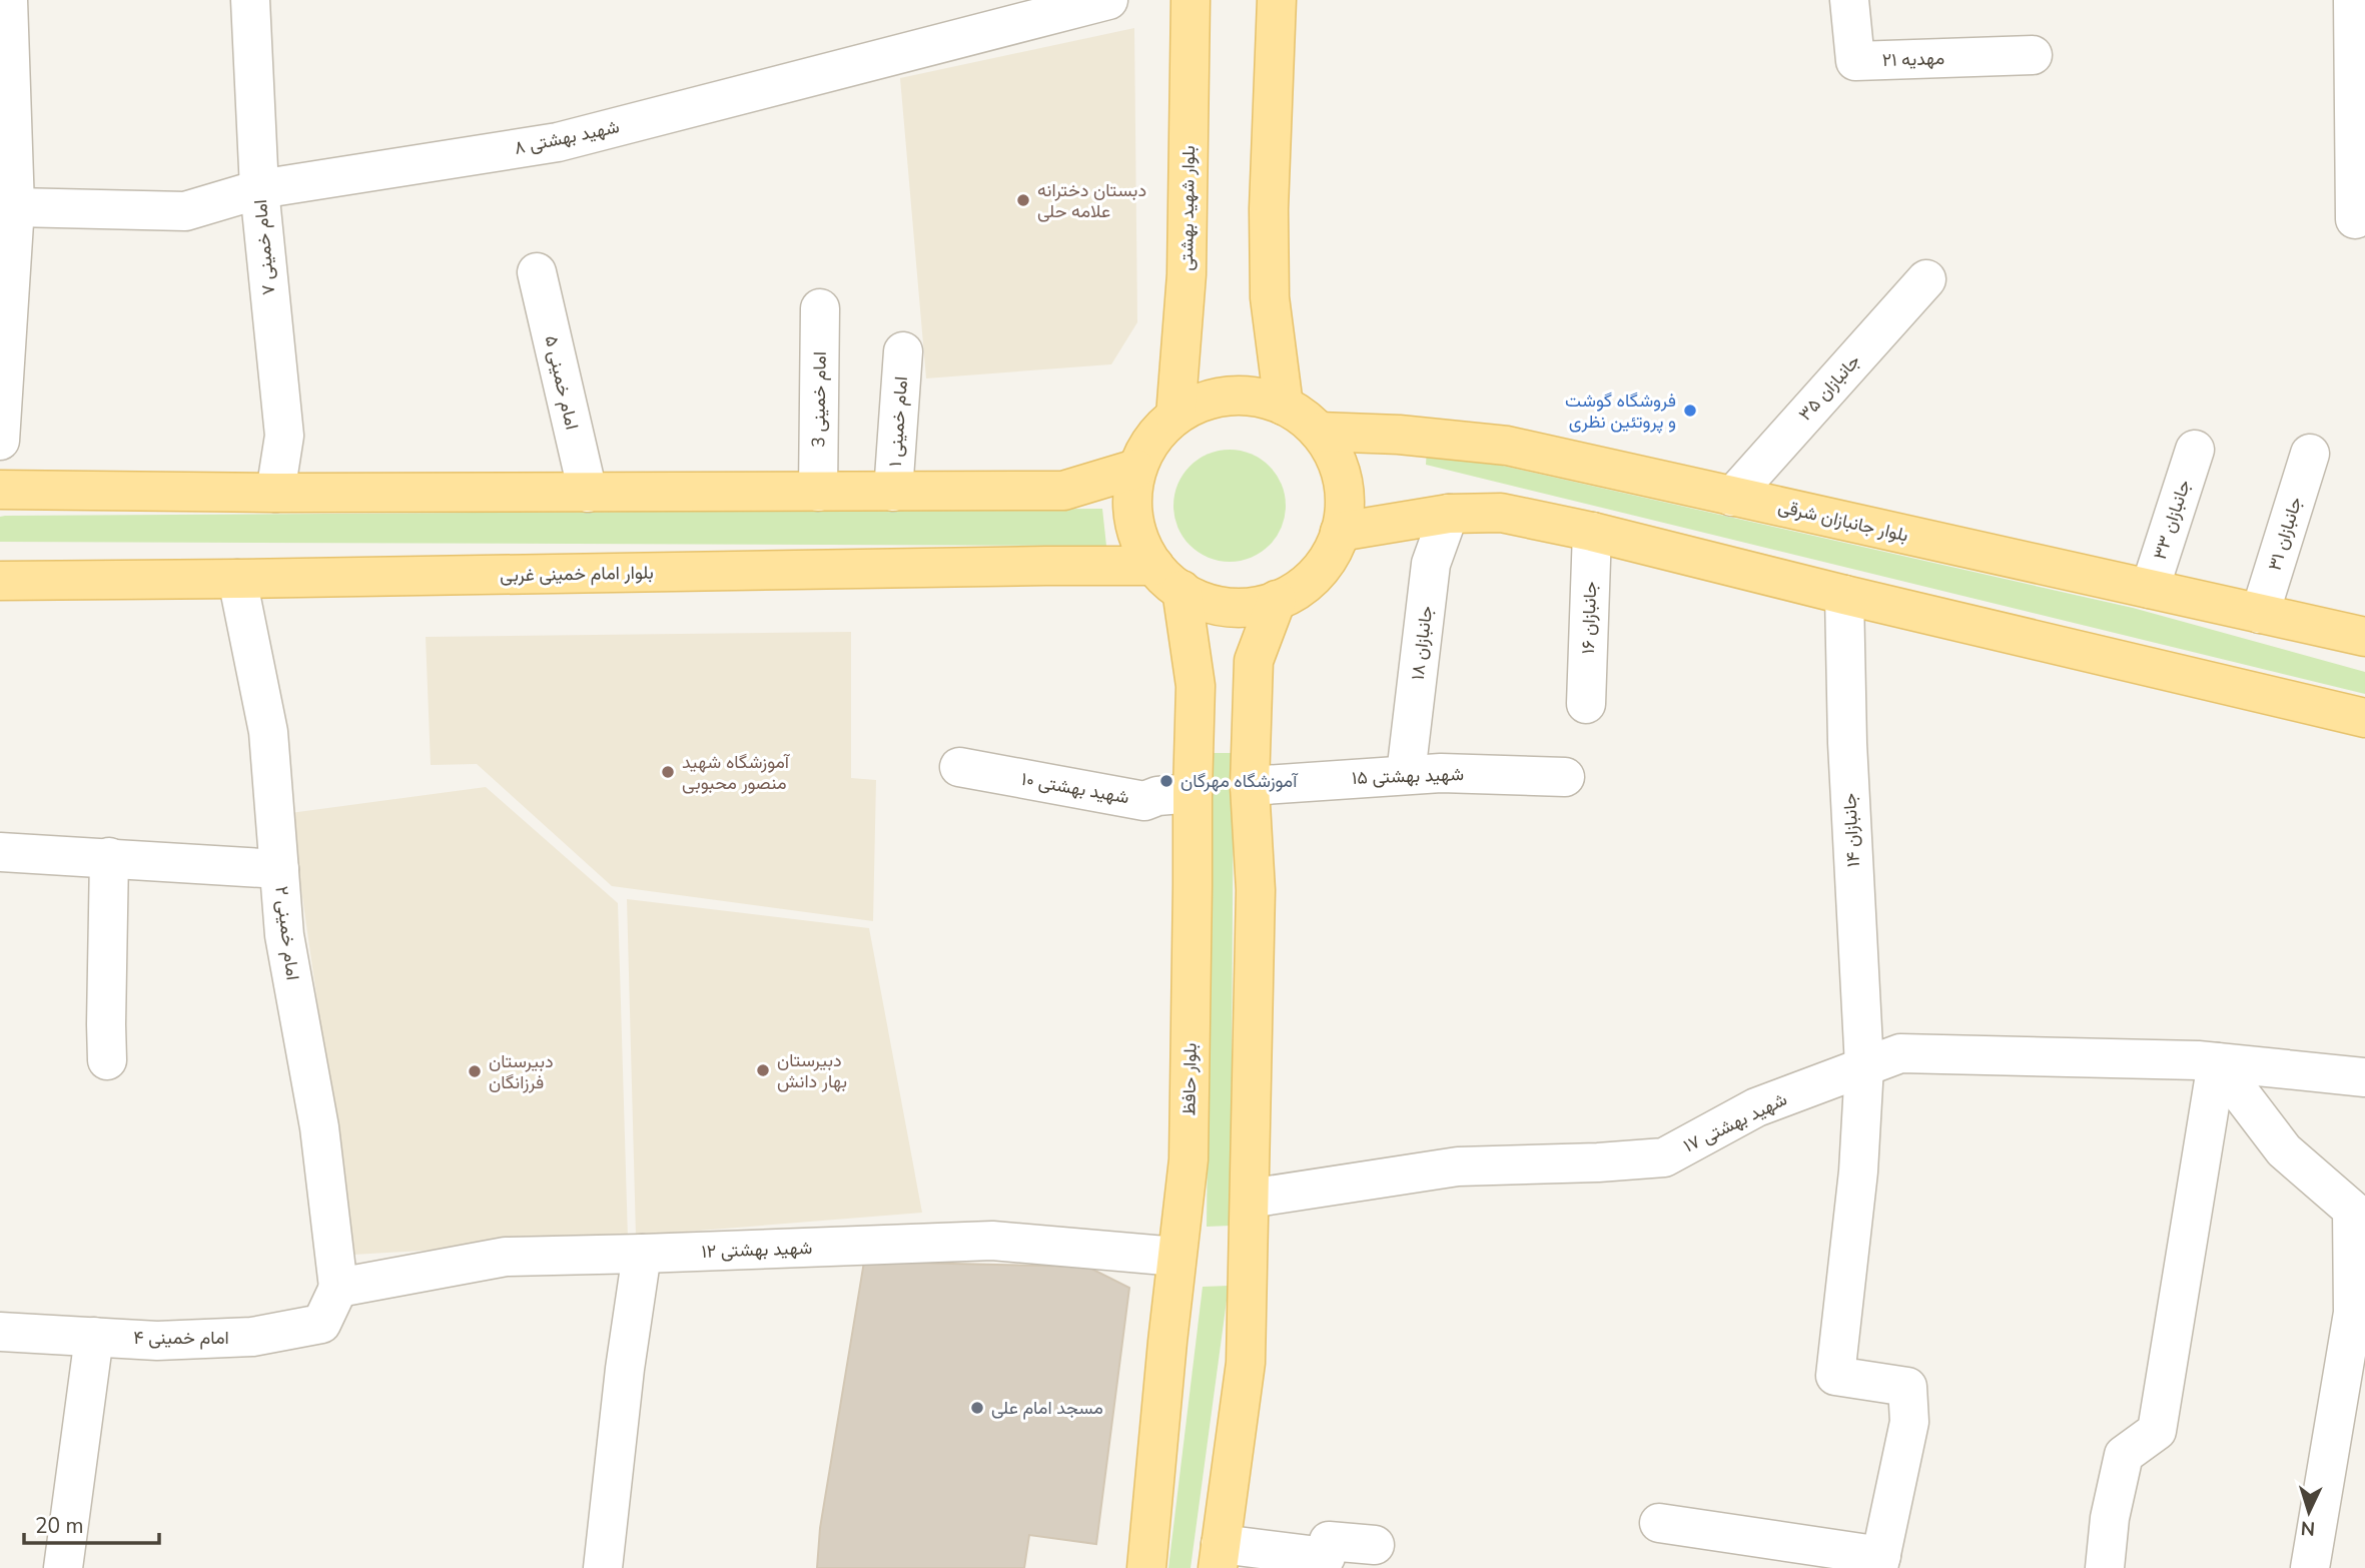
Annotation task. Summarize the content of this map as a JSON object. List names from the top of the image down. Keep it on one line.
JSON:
{"streets":{"main road":["بلوار شهید بهشتی","بلوار جانبازان شرقی","بلوار امام خمینی غربی","بلوار حافظ"],"street":["مهدیه ۲۱","شهید بهشتی ۸","امام خمینی ۷","امام خمینی ۵","جانبازان ۳۵","امام خمینی 3","امام خمینی ۱","جانبازان ۳۳","جانبازان ۳۱","جانبازان ۱۶","جانبازان ۱۸","شهید بهشتی ۱۵","شهید بهشتی ۱۰","جانبازان ۱۴","امام خمینی ۲","شهید بهشتی ۱۷","شهید بهشتی ۱۲","امام خمینی ۴"]},"crossings":[["شهید بهشتی ۸","امام خمینی ۷"],["بلوار شهید بهشتی","بلوار جانبازان شرقی"],["بلوار شهید بهشتی","بلوار امام خمینی غربی"],["بلوار شهید بهشتی","بلوار حافظ"],["جانبازان ۳۵","بلوار جانبازان شرقی"],["جانبازان ۳۳","بلوار جانبازان شرقی"],["بلوار جانبازان شرقی","جانبازان ۳۱"],["بلوار جانبازان شرقی","بلوار امام خمینی غربی"],["بلوار جانبازان شرقی","بلوار حافظ"],["بلوار امام خمینی غربی","امام خمینی ۲"],["بلوار امام خمینی غربی","بلوار حافظ"],["جانبازان ۱۸","شهید بهشتی ۱۵"],["شهید بهشتی ۱۰","بلوار حافظ"],["جانبازان ۱۴","شهید بهشتی ۱۷"],["امام خمینی ۲","شهید بهشتی ۱۲"],["امام خمینی ۲","امام خمینی ۴"],["بلوار حافظ","شهید بهشتی ۱۲"],["شهید بهشتی ۱۲","امام خمینی ۴"]],"places":["دبستان دخترانه علامه حلی","فروشگاه گوشت و پروتئین نظری","آموزشگاه شهید منصور محبوبی","آموزشگاه مهرگان","دبیرستان بهار دانش","دبیرستان فرزانگان","مسجد امام علی"],"scale_bar":"20 m","north":"bottom"}
